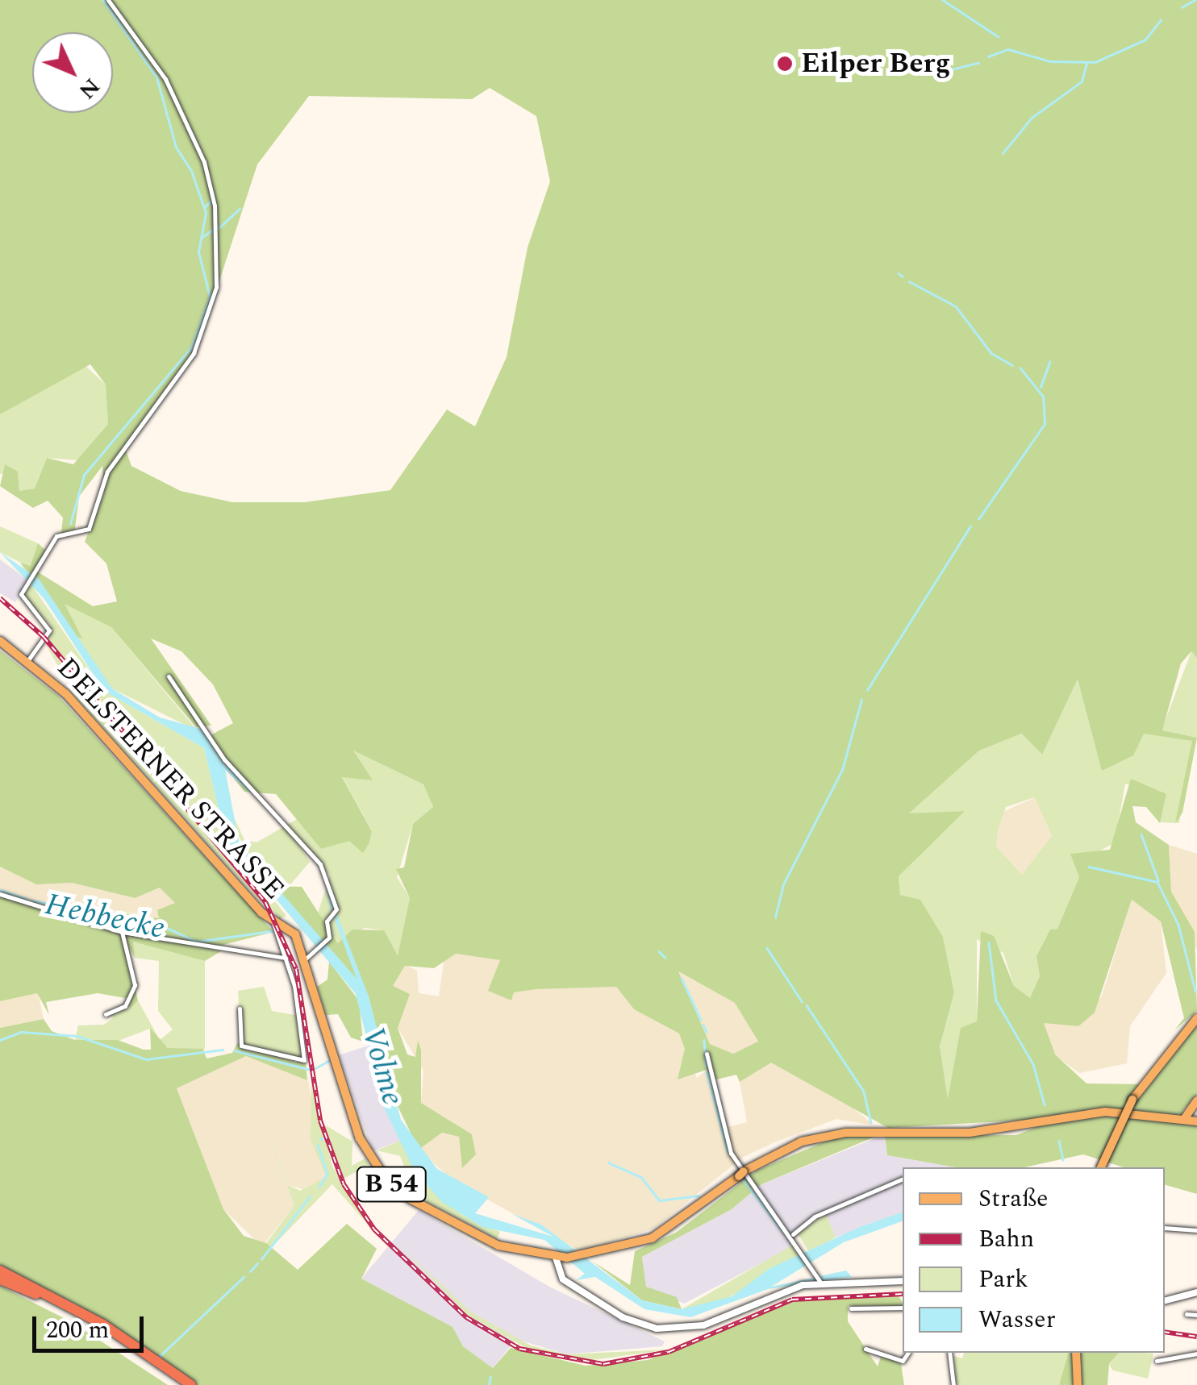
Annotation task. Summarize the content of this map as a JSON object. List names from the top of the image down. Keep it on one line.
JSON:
{"streets":{"main road":["DELSTERNER STRASSE","B 54"]},"crossings":[["DELSTERNER STRASSE","B 54"]],"water":["Hebbecke","Volme"],"places":["Eilper Berg"],"legend":["Straße","Bahn","Park","Wasser"],"scale_bar":"200 m","north":"bottom right"}
